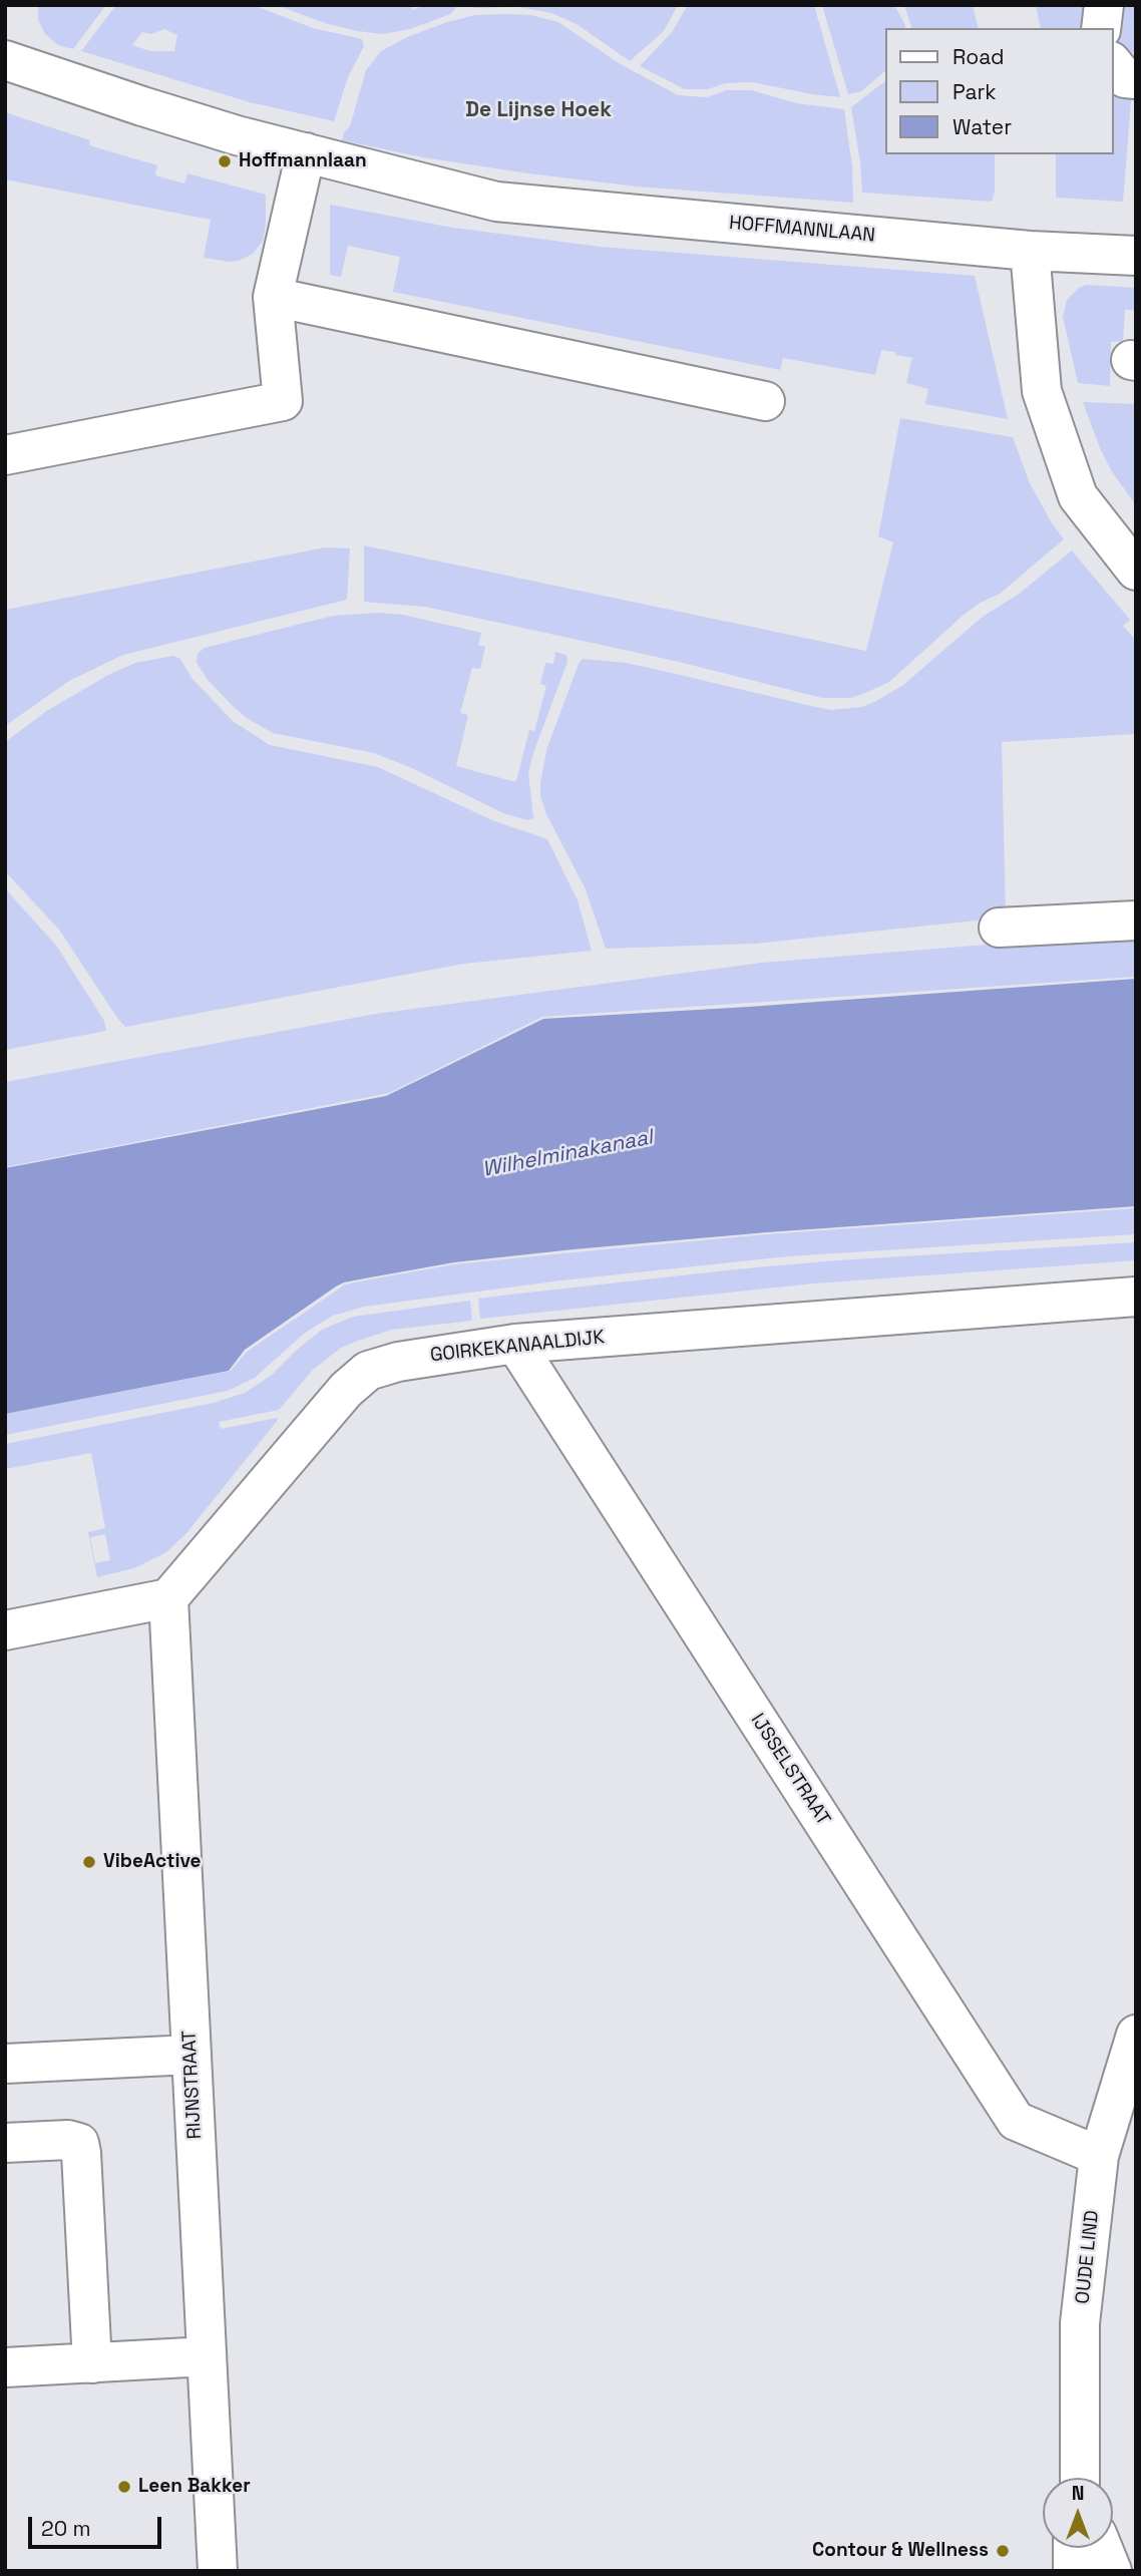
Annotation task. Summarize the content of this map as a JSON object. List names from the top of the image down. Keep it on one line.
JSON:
{"streets":{"street":["HOFFMANNLAAN","GOIRKEKANAALDIJK","IJSSELSTRAAT","RIJNSTRAAT","OUDE LIND"]},"crossings":[["GOIRKEKANAALDIJK","IJSSELSTRAAT"],["GOIRKEKANAALDIJK","RIJNSTRAAT"],["IJSSELSTRAAT","OUDE LIND"]],"districts":["De Lijnse Hoek"],"water":["Wilhelminakanaal"],"places":["Hoffmannlaan","VibeActive","Leen Bakker","Contour & Wellness"],"legend":["Road","Park","Water"],"scale_bar":"20 m","north":"top"}
